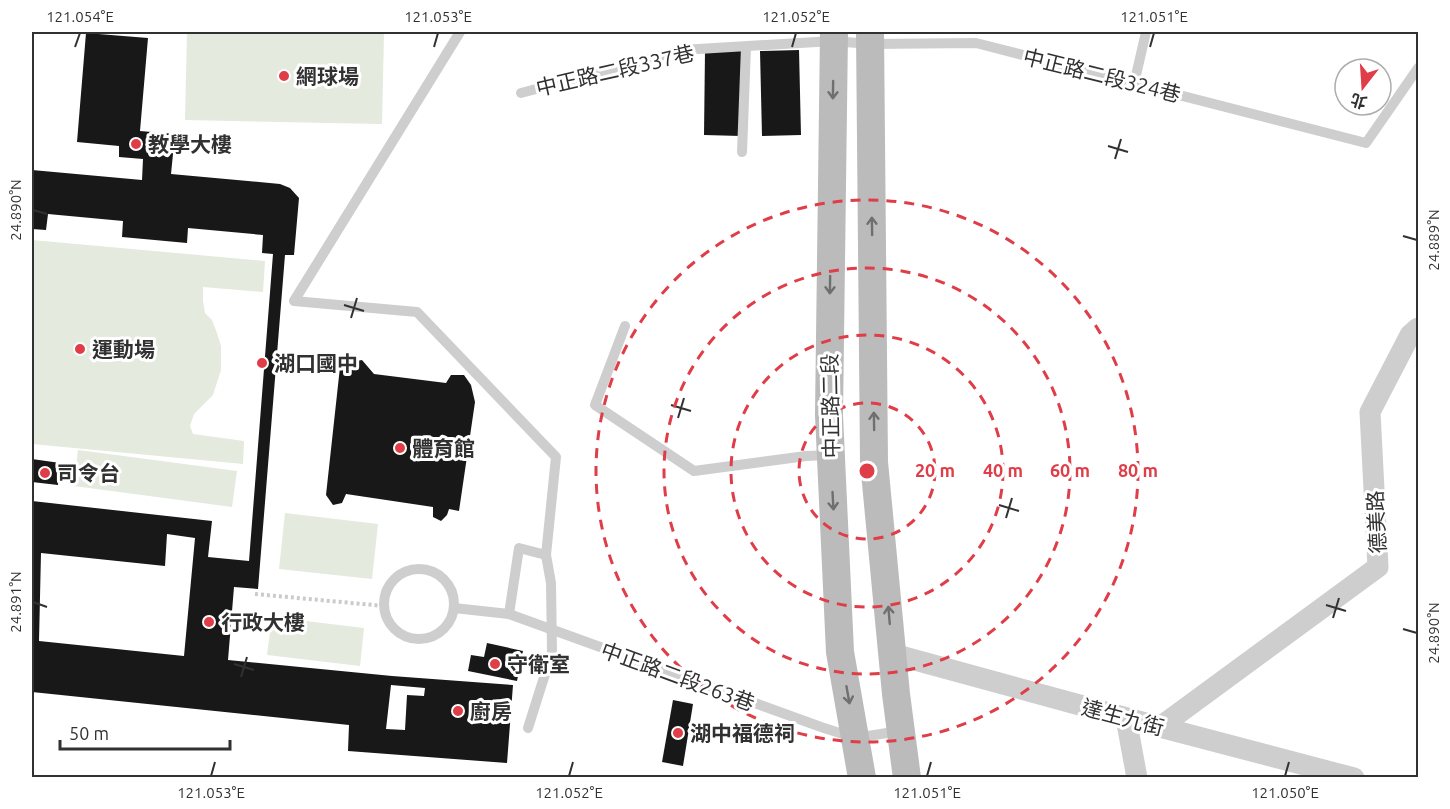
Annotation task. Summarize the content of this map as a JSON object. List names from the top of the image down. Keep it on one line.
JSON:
{"streets":{"main road":["中正路二段"],"street":["德美路","達生九街"],"lane":["中正路二段337巷","中正路二段324巷","中正路二段263巷"]},"crossings":[["中正路二段337巷","中正路二段324巷"],["中正路二段337巷","中正路二段"],["中正路二段324巷","中正路二段"],["中正路二段","中正路二段263巷"],["中正路二段","達生九街"],["德美路","達生九街"]],"places":["網球場","教學大樓","運動場","湖口國中","體育館","司令台","行政大樓","守衛室","廚房","湖中福德祠"],"scale_bar":"50 m","north":"bottom","coordinates":["121.054°E","121.053°E","121.052°E","121.051°E","24.890°N","24.889°N","24.891°N","121.050°E"],"rings":["20 m","40 m","60 m","80 m"]}
